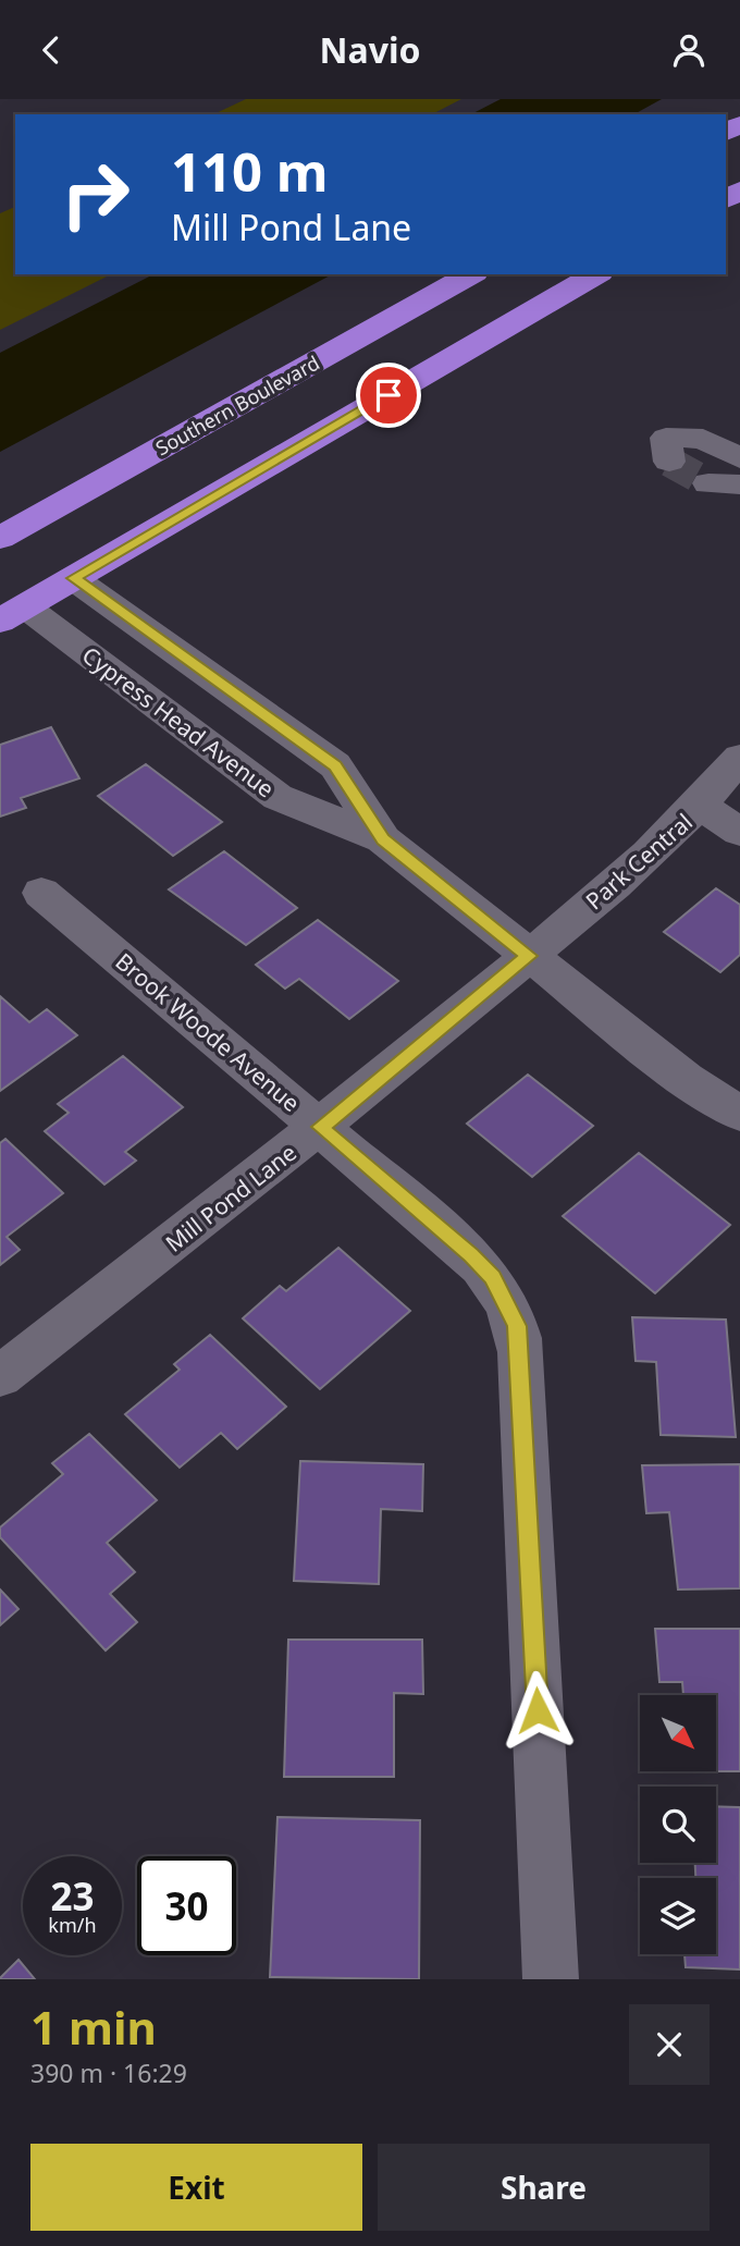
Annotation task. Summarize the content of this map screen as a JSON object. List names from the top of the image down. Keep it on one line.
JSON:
{"streets":{"highway":["Southern Boulevard"],"street":["Cypress Head Avenue","Park Central","Brook Woode Avenue","Mill Pond Lane"]},"crossings":[["Cypress Head Avenue","Park Central"],["Cypress Head Avenue","Mill Pond Lane"],["Park Central","Mill Pond Lane"],["Brook Woode Avenue","Mill Pond Lane"]],"north":"bottom right","page":{"header":"Navio","turn":["110 m","Mill Pond Lane"],"speed":"23 km/h","limit":"30","heading":["1 min","390 m · 16:29"],"buttons":["Exit","Share"]}}
